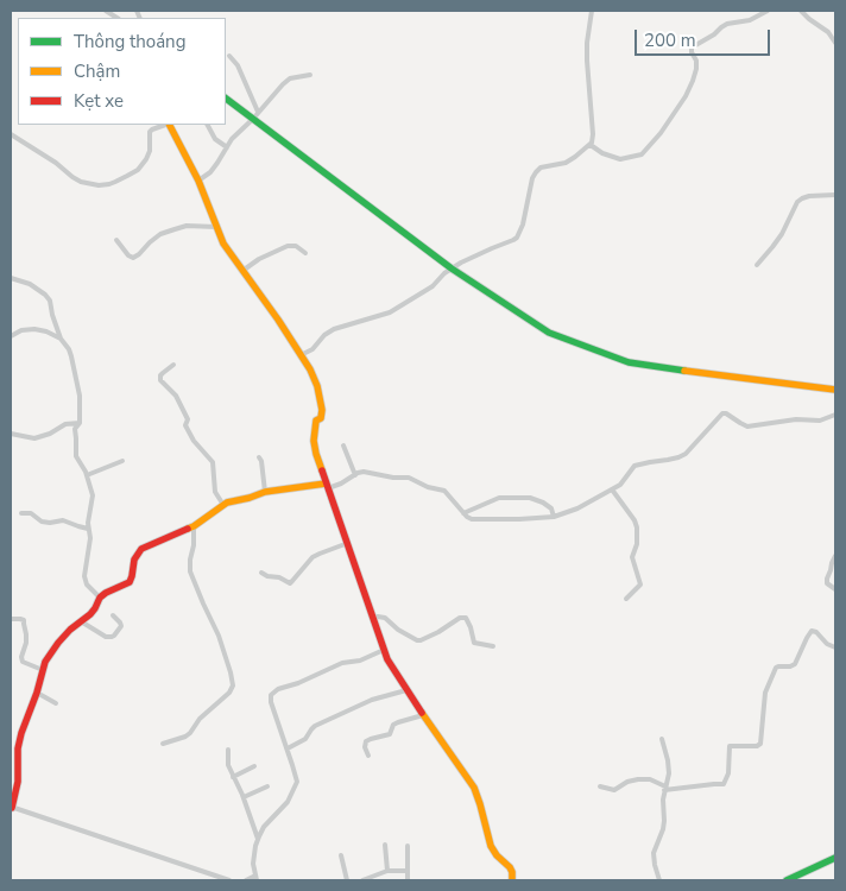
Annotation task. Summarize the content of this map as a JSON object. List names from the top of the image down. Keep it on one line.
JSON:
{"legend":["Thông thoáng","Chậm","Kẹt xe"],"scale_bar":"200 m"}
